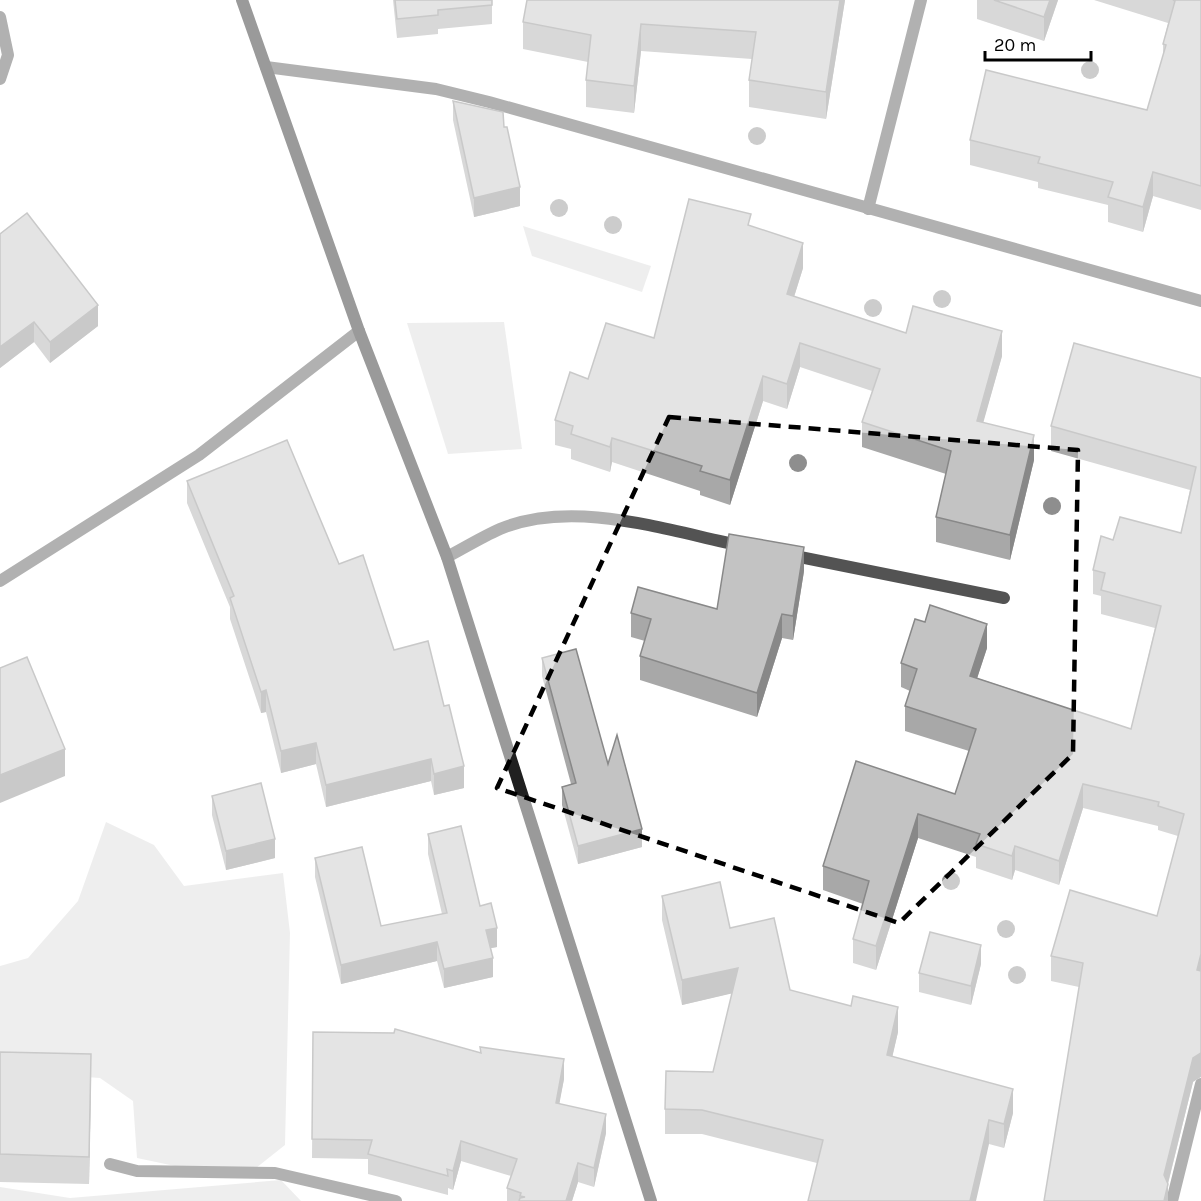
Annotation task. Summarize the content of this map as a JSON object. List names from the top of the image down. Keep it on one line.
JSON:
{"scale_bar":"20 m"}
